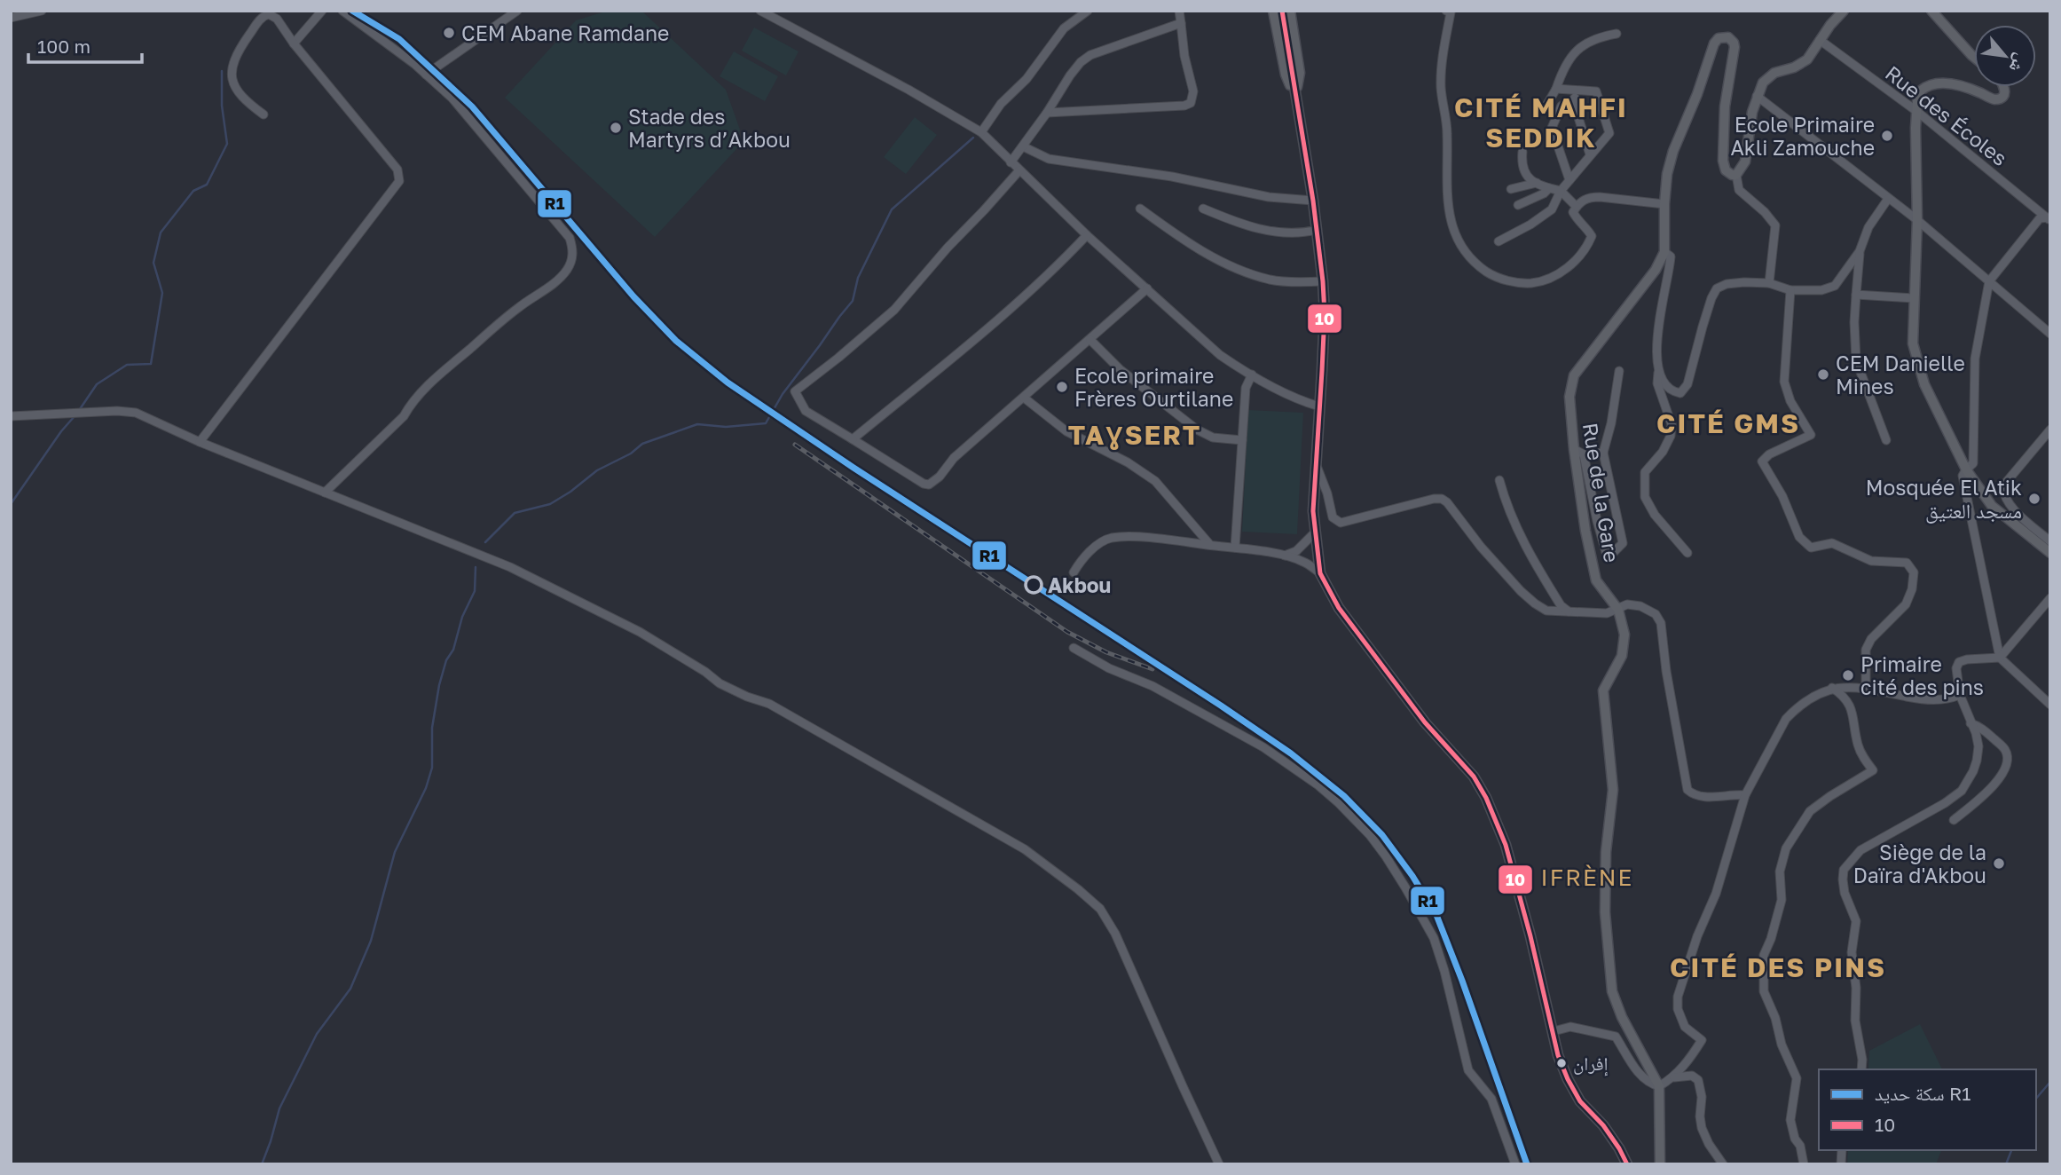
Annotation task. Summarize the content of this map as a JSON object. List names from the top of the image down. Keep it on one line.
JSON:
{"streets":{"main road":["Rue de la Gare"],"street":["Rue des Écoles"]},"districts":["CITÉ MAHFI SEDDIK","CITÉ GMS","TAƔSERT","IFRÈNE","CITÉ DES PINS"],"places":["CEM Abane Ramdane","Stade des Martyrs d’Akbou","Ecole Primaire Akli Zamouche","CEM Danielle Mines","Ecole primaire Frères Ourtilane","Mosquée El Atik مسجد العتيق","Akbou","Primaire cité des pins","Siège de la Daïra d'Akbou","إفران"],"lines":["rail line R1","transit line 10"],"legend":["سكة حديد R1","10"],"scale_bar":"100 m","north":"bottom right"}
